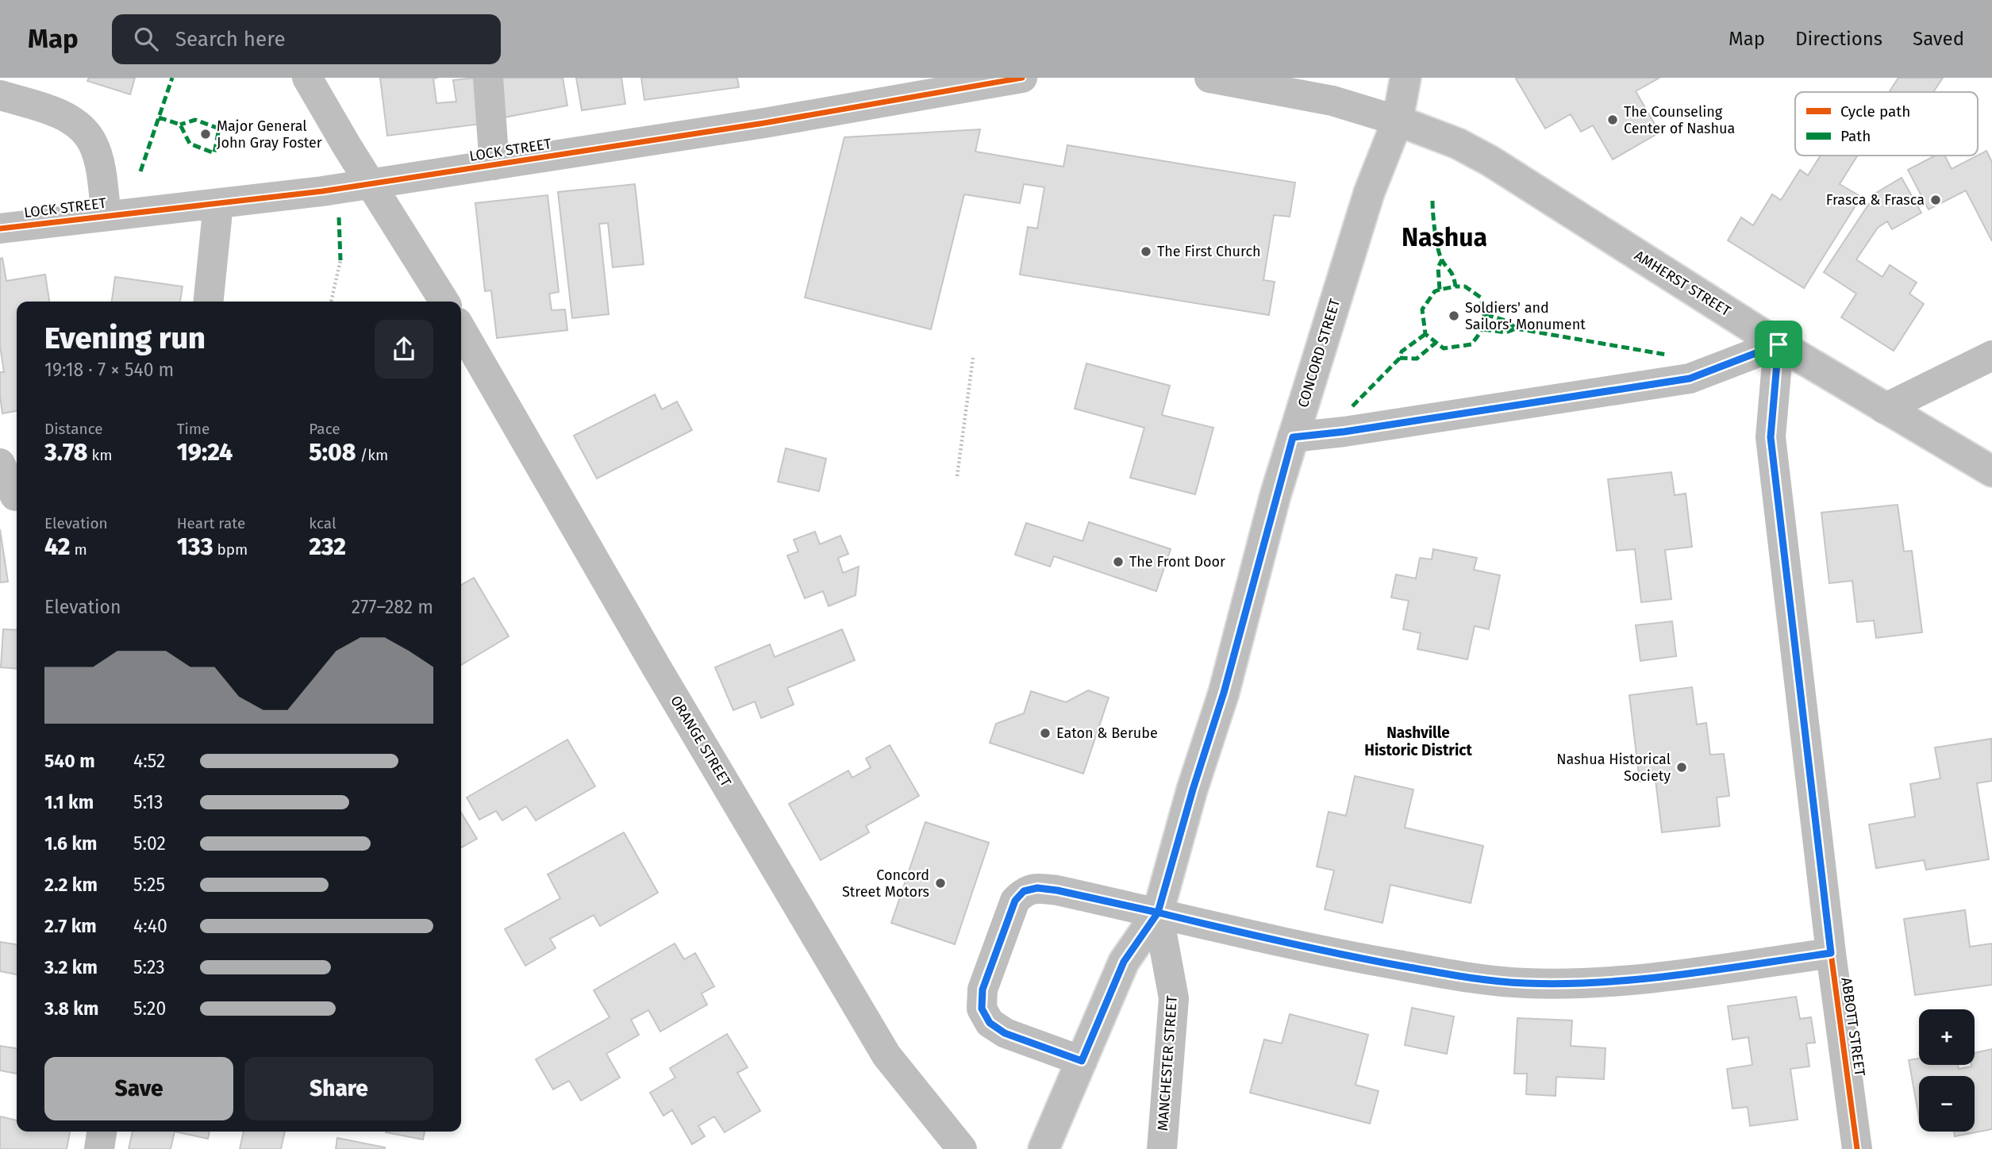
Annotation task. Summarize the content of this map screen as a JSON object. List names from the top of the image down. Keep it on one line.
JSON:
{"streets":{"street":["LOCK STREET","AMHERST STREET","CONCORD STREET","ORANGE STREET","ABBOTT STREET","MANCHESTER STREET"]},"crossings":[["AMHERST STREET","CONCORD STREET"],["AMHERST STREET","ABBOTT STREET"],["CONCORD STREET","MANCHESTER STREET"]],"districts":["Nashua","Nashville Historic District"],"places":["The Counseling Center of Nashua","Major General John Gray Foster","Frasca & Frasca","The First Church","Soldiers' and Sailors' Monument","The Front Door","Eaton & Berube","Nashua Historical Society","Concord Street Motors"],"legend":["Cycle path","Path"],"page":{"header":"Map","search":"Search here","nav":["Map","Directions","Saved"],"heading":["Evening run","19:18 · 7 × 540 m"],"stats":[["Distance","3.78 km"],["Time","19:24"],["Pace","5:08 /km"],["Elevation","42 m"],["Heart rate","133 bpm"],["kcal","232"]],"chart":["Elevation","277–282 m"],"list":[{"name":"540 m","note":"4:52"},{"name":"1.1 km","note":"5:13"},{"name":"1.6 km","note":"5:02"},{"name":"2.2 km","note":"5:25"},{"name":"2.7 km","note":"4:40"},{"name":"3.2 km","note":"5:23"},{"name":"3.8 km","note":"5:20"}],"map_buttons":["+","−"],"buttons":["Save","Share"]}}
